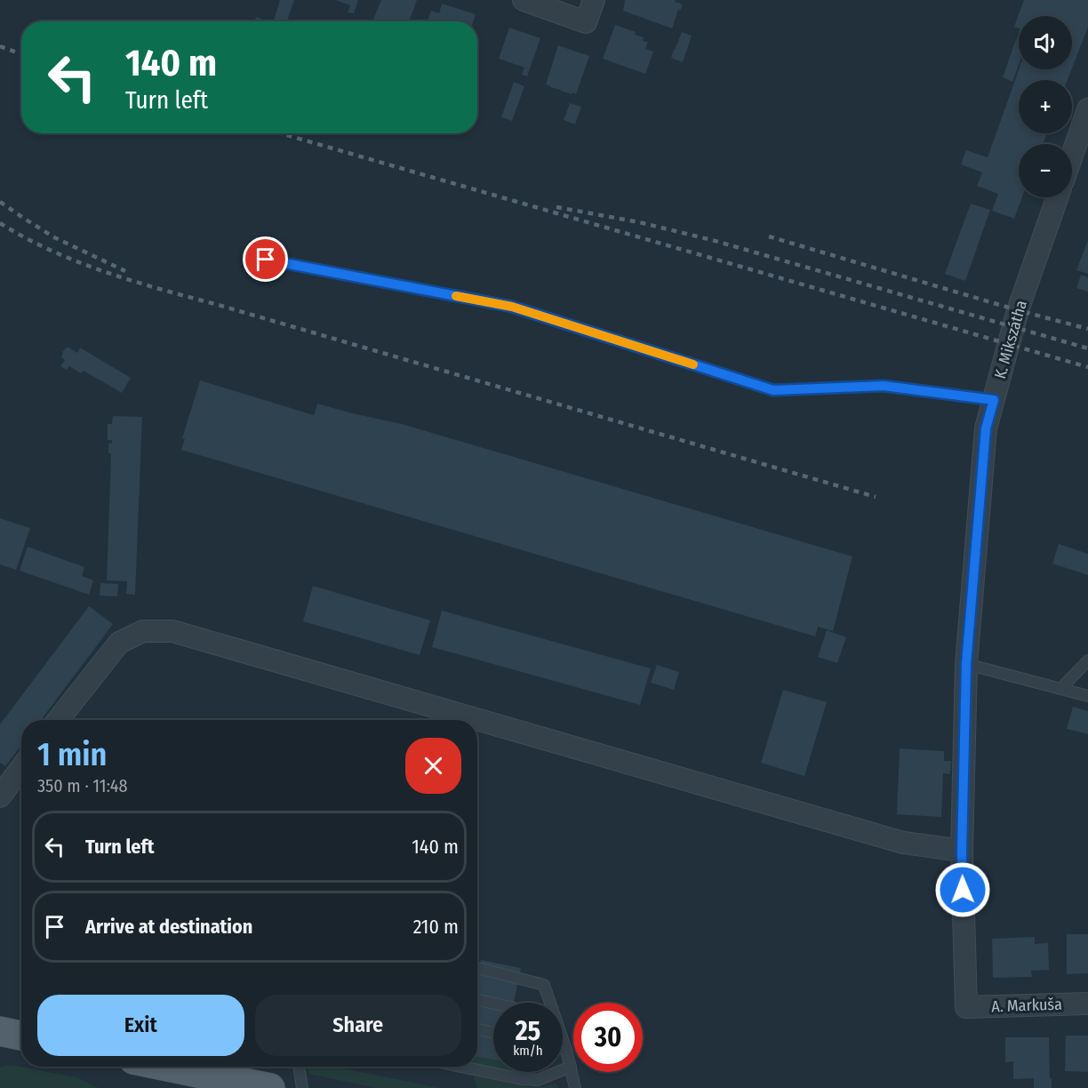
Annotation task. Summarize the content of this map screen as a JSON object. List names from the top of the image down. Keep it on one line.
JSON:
{"streets":{"street":["K. Mikszátha","A. Markuša"]},"crossings":[["K. Mikszátha","A. Markuša"]],"page":{"map_buttons":["+","−"],"turn":["140 m","Turn left"],"heading":["1 min","350 m · 11:48"],"list":[{"name":"Turn left","value":"140 m"},{"name":"Arrive at destination","value":"210 m"}],"buttons":["Exit","Share"],"speed":"25 km/h","limit":"30"}}
